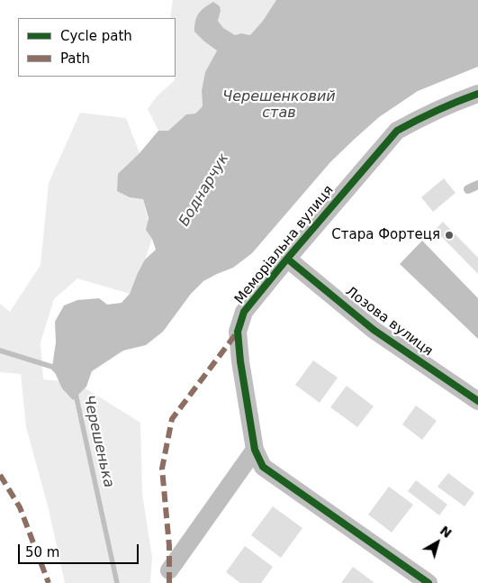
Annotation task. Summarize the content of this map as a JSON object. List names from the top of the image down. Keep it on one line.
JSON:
{"streets":{"street":["Меморіальна вулиця","Лозова вулиця"]},"crossings":[["Меморіальна вулиця","Лозова вулиця"]],"water":["Черешенковий став","Боднарчук","Черешенька"],"places":["Стара Фортеця"],"legend":["Cycle path","Path"],"scale_bar":"50 m","north":"top right"}
